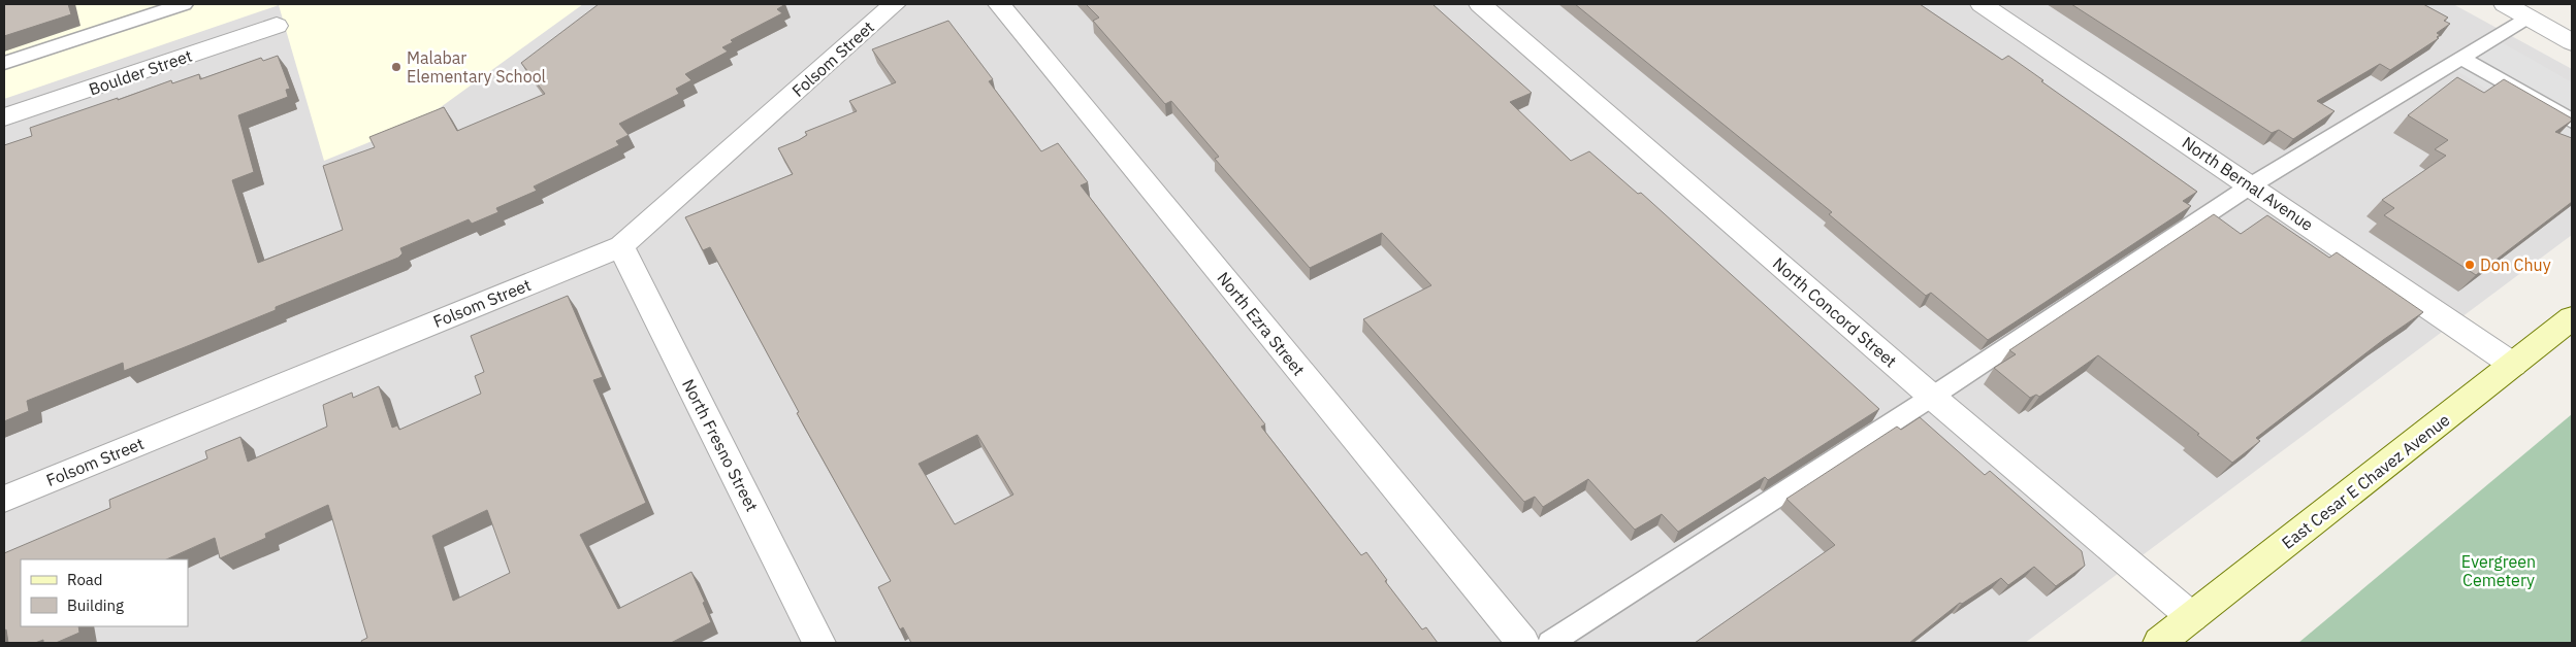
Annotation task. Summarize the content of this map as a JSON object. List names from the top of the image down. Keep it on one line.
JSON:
{"streets":{"main road":["East Cesar E Chavez Avenue"],"street":["Folsom Street","Boulder Street","North Bernal Avenue","North Concord Street","North Ezra Street","North Fresno Street"]},"crossings":[["Folsom Street","North Fresno Street"],["North Bernal Avenue","East Cesar E Chavez Avenue"],["North Concord Street","East Cesar E Chavez Avenue"]],"parks":["Evergreen Cemetery"],"places":["Malabar Elementary School","Don Chuy"],"legend":["Road","Building"]}
